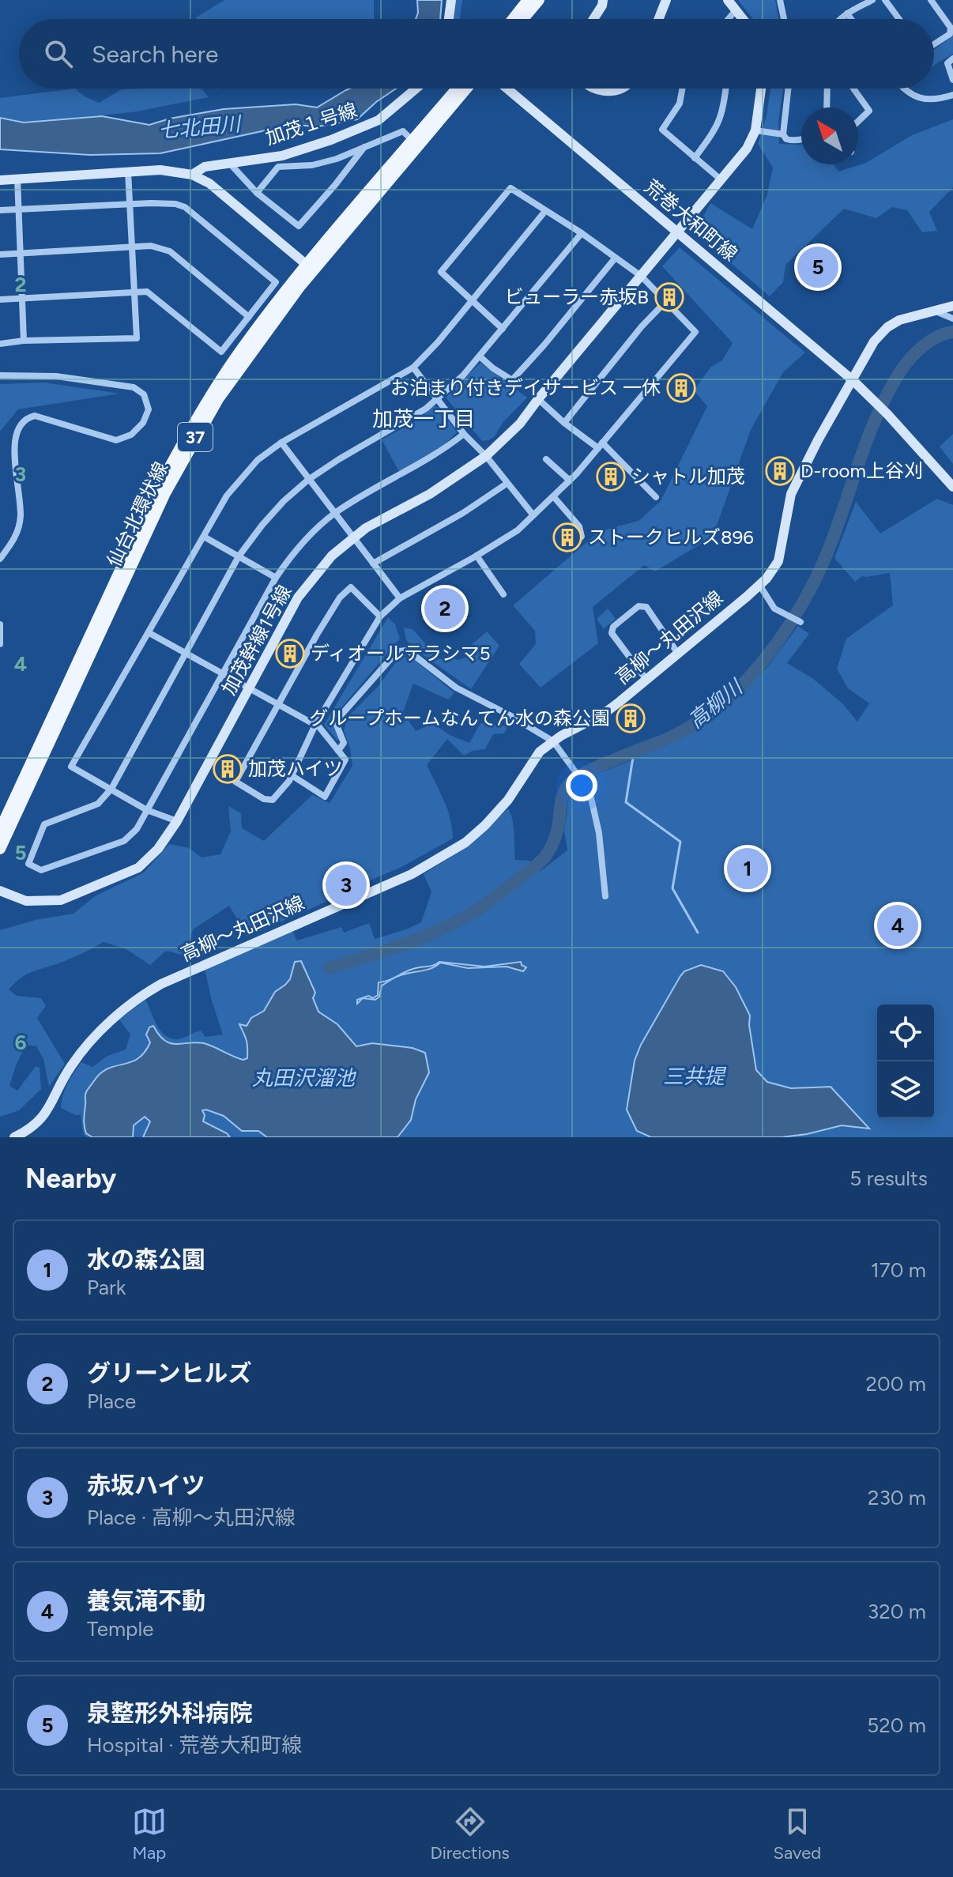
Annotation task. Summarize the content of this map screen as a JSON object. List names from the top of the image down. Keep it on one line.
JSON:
{"streets":{"main road":["37","仙台北環状線"],"street":["加茂１号線","荒巻大和町線","高柳～丸田沢線","加茂幹線1号線"]},"crossings":[["荒巻大和町線","高柳～丸田沢線"]],"districts":["加茂一丁目"],"water":["七北田川","高柳川","三共提","丸田沢溜池"],"places":{"building":["ビューラー赤坂B","お泊まり付きデイサービス 一休","D-room上谷刈","シャトル加茂","ストークヒルズ896","ディオールテラシマ5","グループホームなんてん水の森公園","加茂ハイツ"]},"north":"top left","page":{"search":"Search here","pins":["5","2","1","3","4"],"heading":["Nearby","5 results"],"list":[{"mark":"1","name":"水の森公園","note":"Park","value":"170 m"},{"mark":"2","name":"グリーンヒルズ","note":"Place","value":"200 m"},{"mark":"3","name":"赤坂ハイツ","note":"Place · 高柳～丸田沢線","value":"230 m"},{"mark":"4","name":"養気滝不動","note":"Temple","value":"320 m"},{"mark":"5","name":"泉整形外科病院","note":"Hospital · 荒巻大和町線","value":"520 m"}],"nav":["Map","Directions","Saved"]},"grid":{"rows":["2","3","4","5","6"]}}
